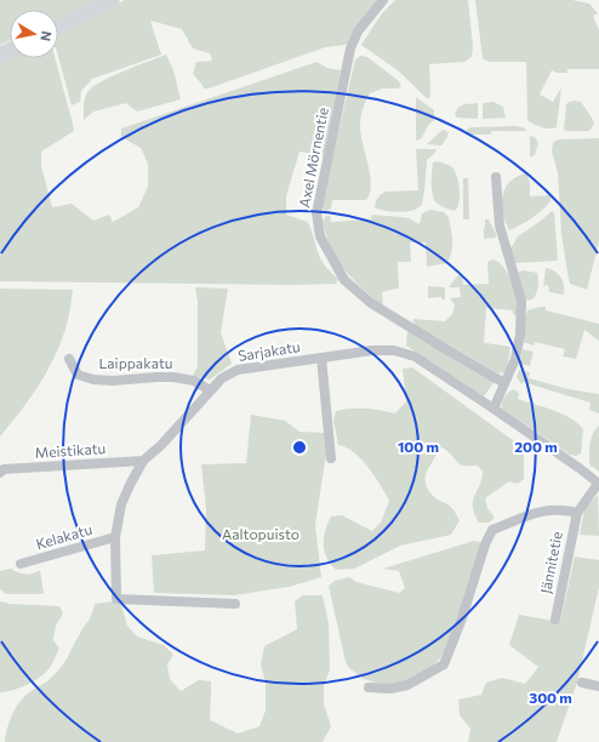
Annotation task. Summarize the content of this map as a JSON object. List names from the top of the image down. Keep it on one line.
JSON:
{"streets":{"street":["Axel Mörnentie","Sarjakatu","Laippakatu","Meistikatu","Kelakatu","Jännitetie"]},"crossings":[["Sarjakatu","Laippakatu"],["Sarjakatu","Meistikatu"],["Sarjakatu","Kelakatu"]],"parks":["Aaltopuisto"],"north":"right","rings":["100 m","200 m","300 m"]}
